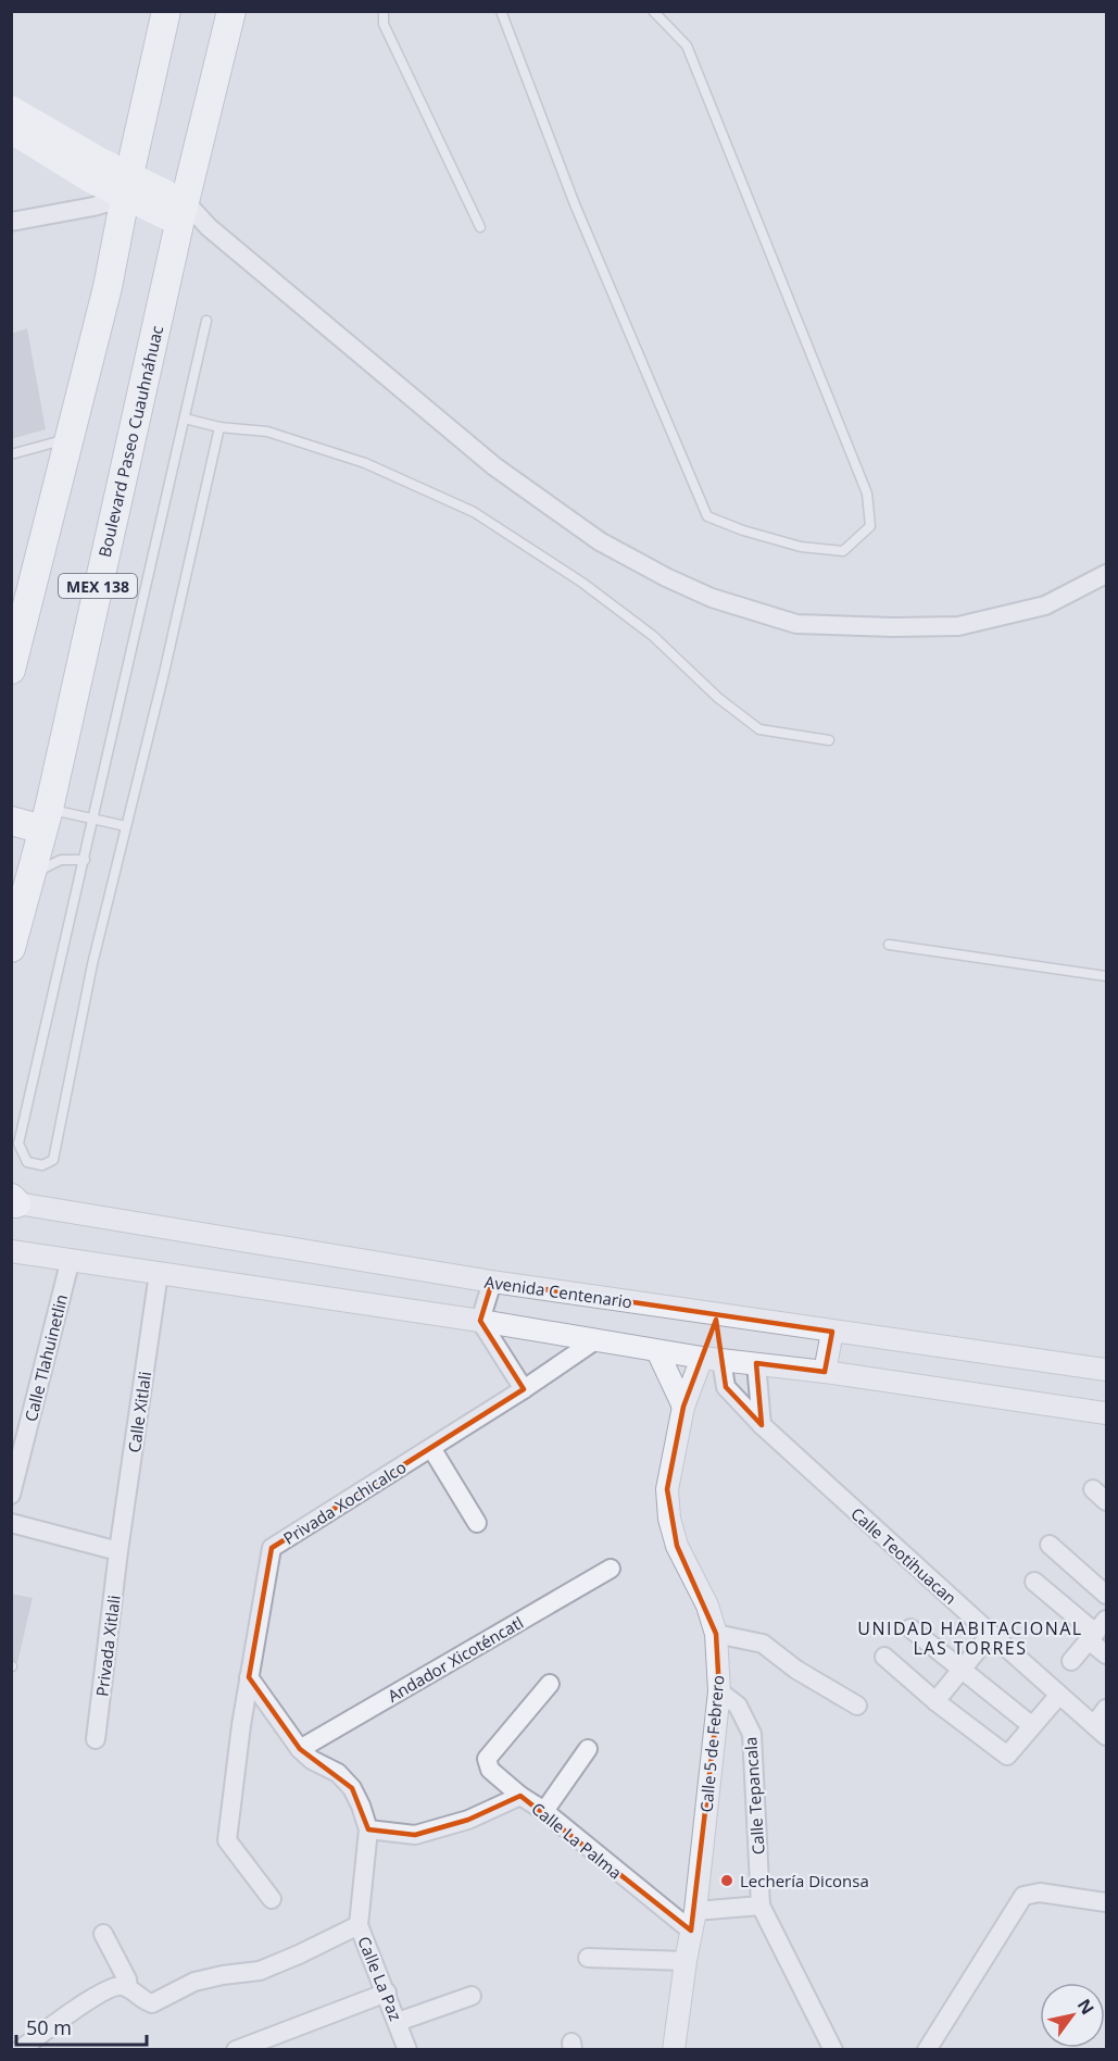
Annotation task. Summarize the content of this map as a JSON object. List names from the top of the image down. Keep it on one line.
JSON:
{"streets":{"main road":["Boulevard Paseo Cuauhnáhuac","MEX 138"],"street":["Avenida Centenario","Calle Tlahuinetlin","Calle Xitlali","Privada Xochicalco","Calle Teotihuacan","Privada Xitlali","Andador Xicoténcatl","Calle 5 de Febrero","Calle Tepancala","Calle La Palma","Calle La Paz"]},"crossings":[["Calle Xitlali","Privada Xitlali"],["Calle Teotihuacan","Calle 5 de Febrero"],["Calle 5 de Febrero","Calle Tepancala"],["Calle 5 de Febrero","Calle La Palma"],["Calle La Palma","Calle La Paz"]],"districts":["UNIDAD HABITACIONAL LAS TORRES"],"places":["Lechería Diconsa"],"scale_bar":"50 m","north":"top right"}
